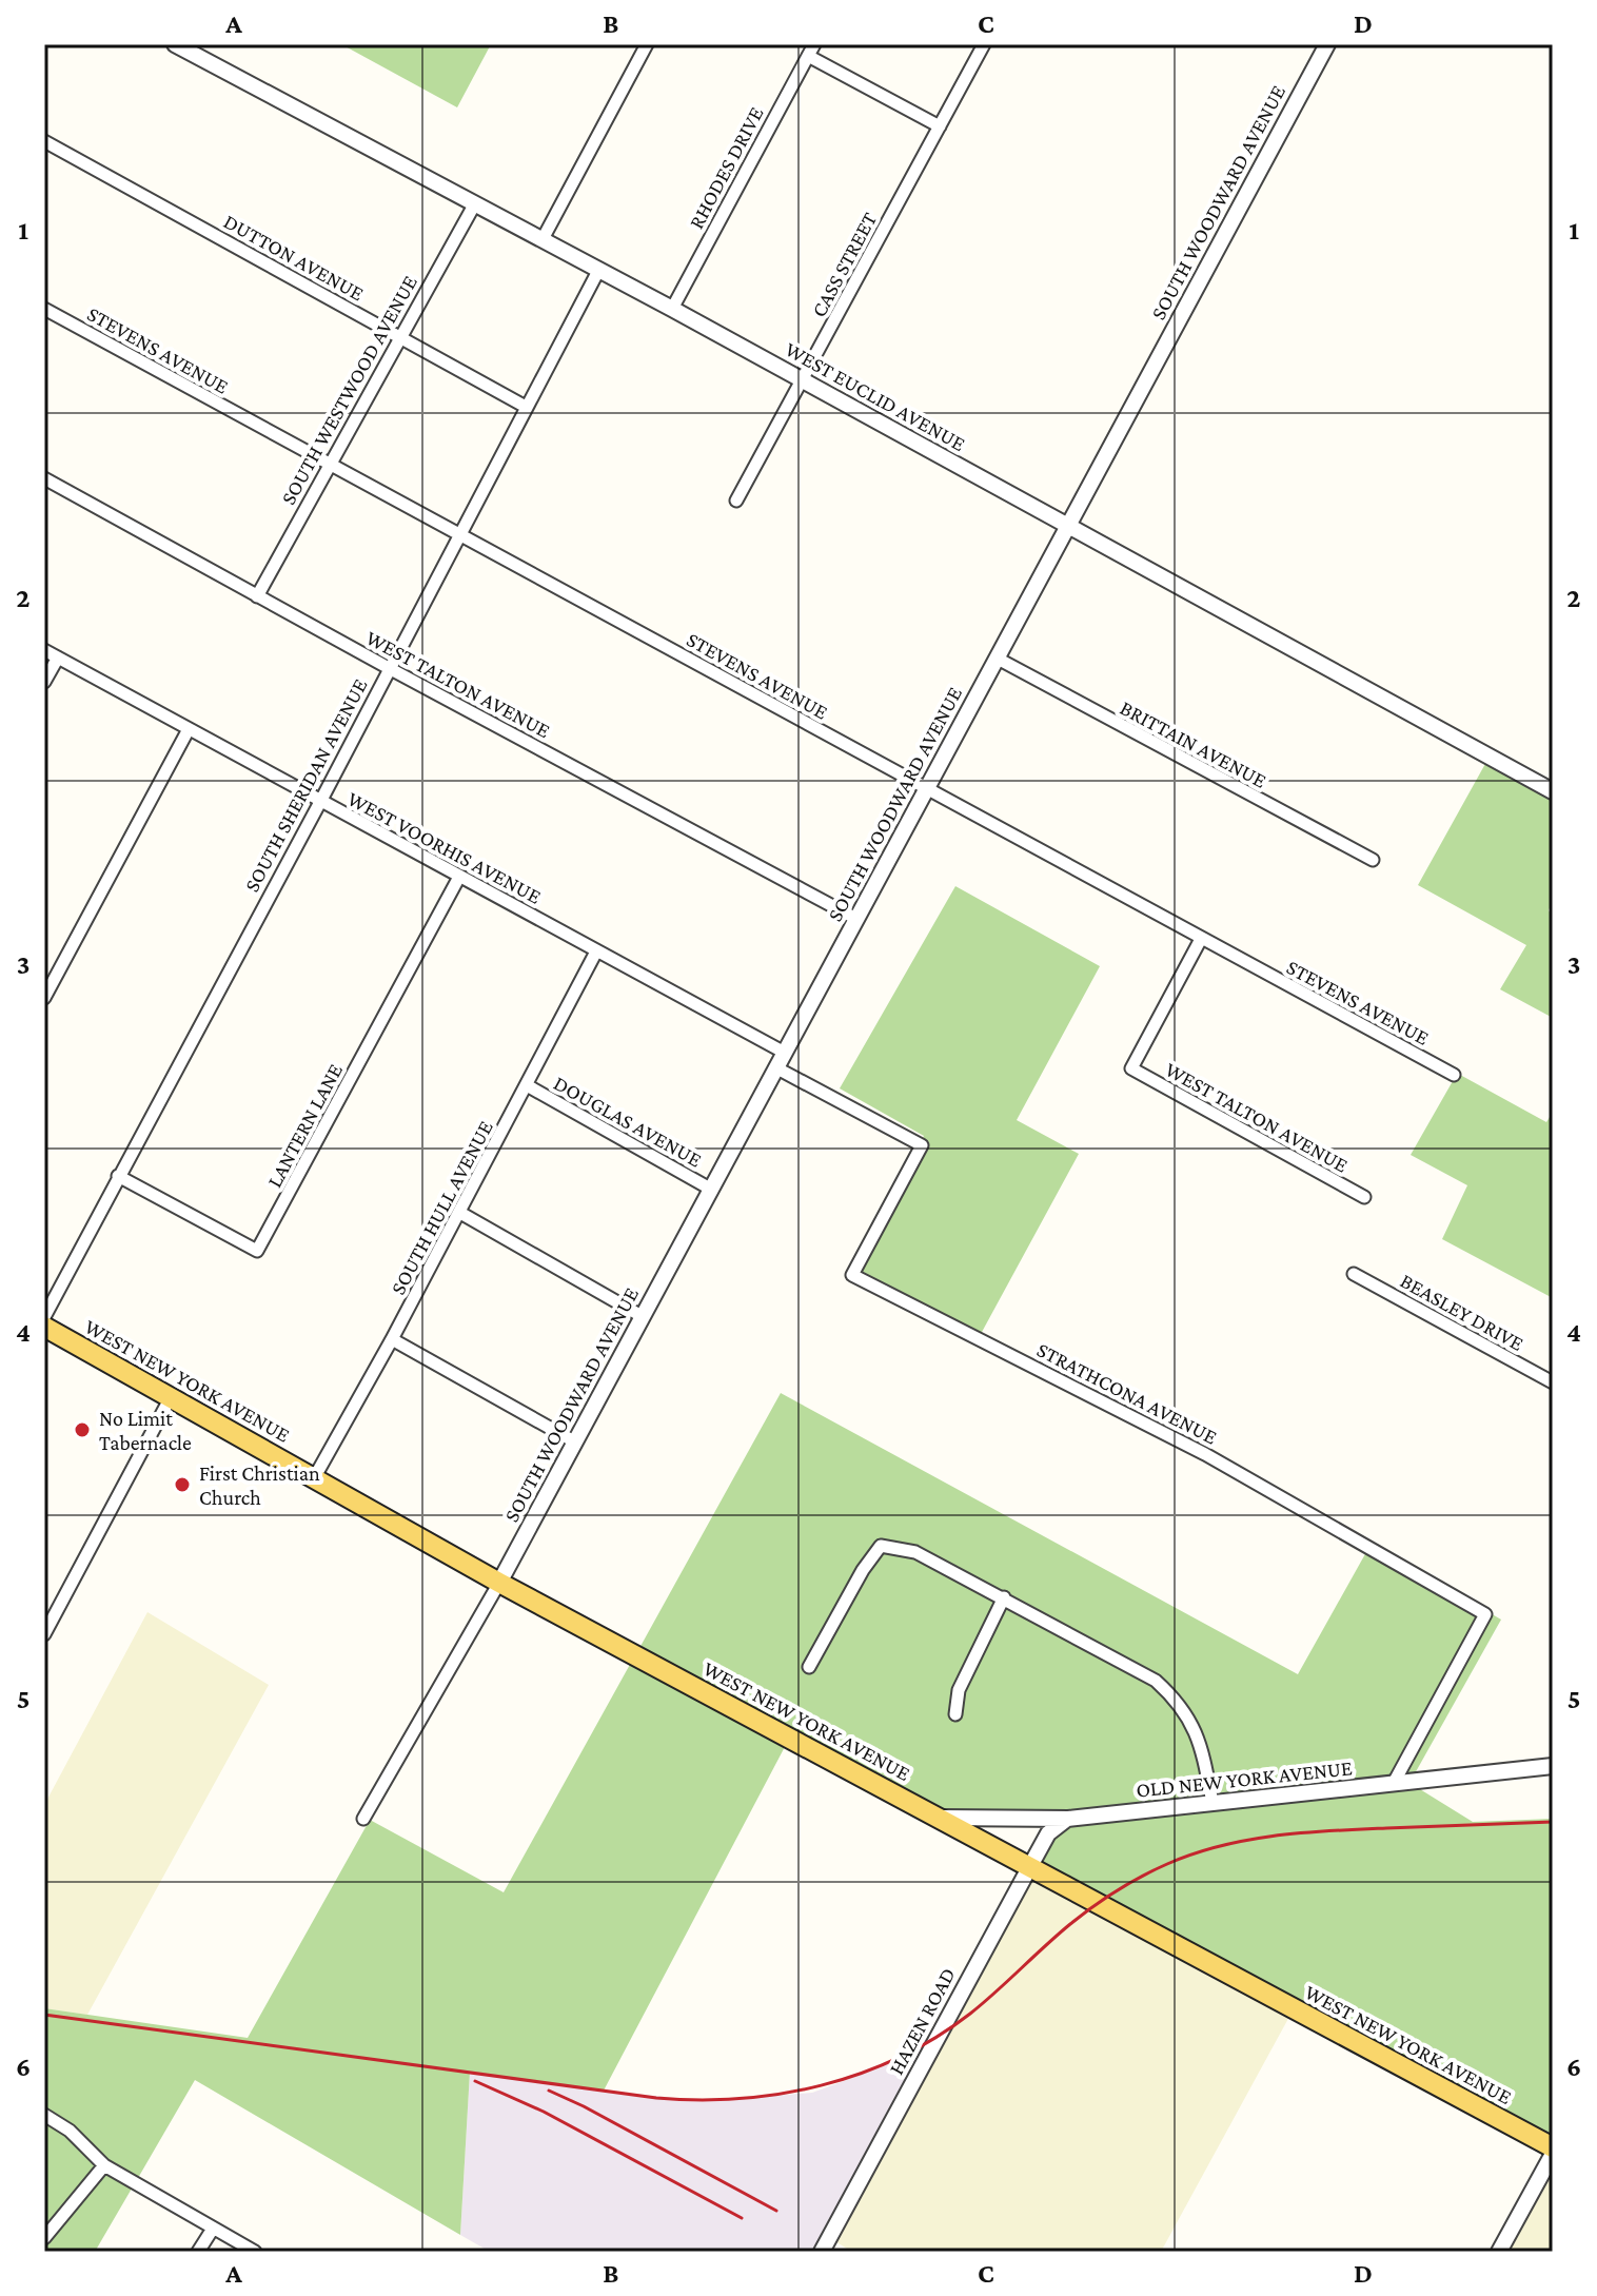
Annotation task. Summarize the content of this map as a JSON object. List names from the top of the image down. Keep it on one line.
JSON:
{"streets":{"main road":["WEST NEW YORK AVENUE"],"street":["RHODES DRIVE","SOUTH WOODWARD AVENUE","DUTTON AVENUE","CASS STREET","STEVENS AVENUE","SOUTH WESTWOOD AVENUE","WEST EUCLID AVENUE","WEST TALTON AVENUE","BRITTAIN AVENUE","SOUTH SHERIDAN AVENUE","WEST VOORHIS AVENUE","DOUGLAS AVENUE","LANTERN LANE","SOUTH HULL AVENUE","BEASLEY DRIVE","STRATHCONA AVENUE","OLD NEW YORK AVENUE","HAZEN ROAD"]},"crossings":[["RHODES DRIVE","WEST EUCLID AVENUE"],["SOUTH WOODWARD AVENUE","STEVENS AVENUE"],["SOUTH WOODWARD AVENUE","WEST EUCLID AVENUE"],["SOUTH WOODWARD AVENUE","WEST TALTON AVENUE"],["SOUTH WOODWARD AVENUE","BRITTAIN AVENUE"],["SOUTH WOODWARD AVENUE","WEST VOORHIS AVENUE"],["SOUTH WOODWARD AVENUE","DOUGLAS AVENUE"],["SOUTH WOODWARD AVENUE","WEST NEW YORK AVENUE"],["SOUTH WOODWARD AVENUE","STRATHCONA AVENUE"],["DUTTON AVENUE","SOUTH WESTWOOD AVENUE"],["DUTTON AVENUE","SOUTH SHERIDAN AVENUE"],["CASS STREET","WEST EUCLID AVENUE"],["STEVENS AVENUE","SOUTH WESTWOOD AVENUE"],["STEVENS AVENUE","WEST TALTON AVENUE"],["STEVENS AVENUE","SOUTH SHERIDAN AVENUE"],["SOUTH WESTWOOD AVENUE","WEST EUCLID AVENUE"],["SOUTH WESTWOOD AVENUE","WEST TALTON AVENUE"],["WEST EUCLID AVENUE","SOUTH SHERIDAN AVENUE"],["WEST TALTON AVENUE","SOUTH SHERIDAN AVENUE"],["SOUTH SHERIDAN AVENUE","WEST VOORHIS AVENUE"],["SOUTH SHERIDAN AVENUE","LANTERN LANE"],["WEST VOORHIS AVENUE","LANTERN LANE"],["WEST VOORHIS AVENUE","SOUTH HULL AVENUE"],["DOUGLAS AVENUE","SOUTH HULL AVENUE"],["SOUTH HULL AVENUE","WEST NEW YORK AVENUE"],["WEST NEW YORK AVENUE","OLD NEW YORK AVENUE"],["WEST NEW YORK AVENUE","HAZEN ROAD"],["STRATHCONA AVENUE","OLD NEW YORK AVENUE"],["OLD NEW YORK AVENUE","HAZEN ROAD"]],"places":["No Limit Tabernacle","First Christian Church"],"grid":{"columns":["A","B","C","D"],"rows":["1","2","3","4","5","6"]}}
